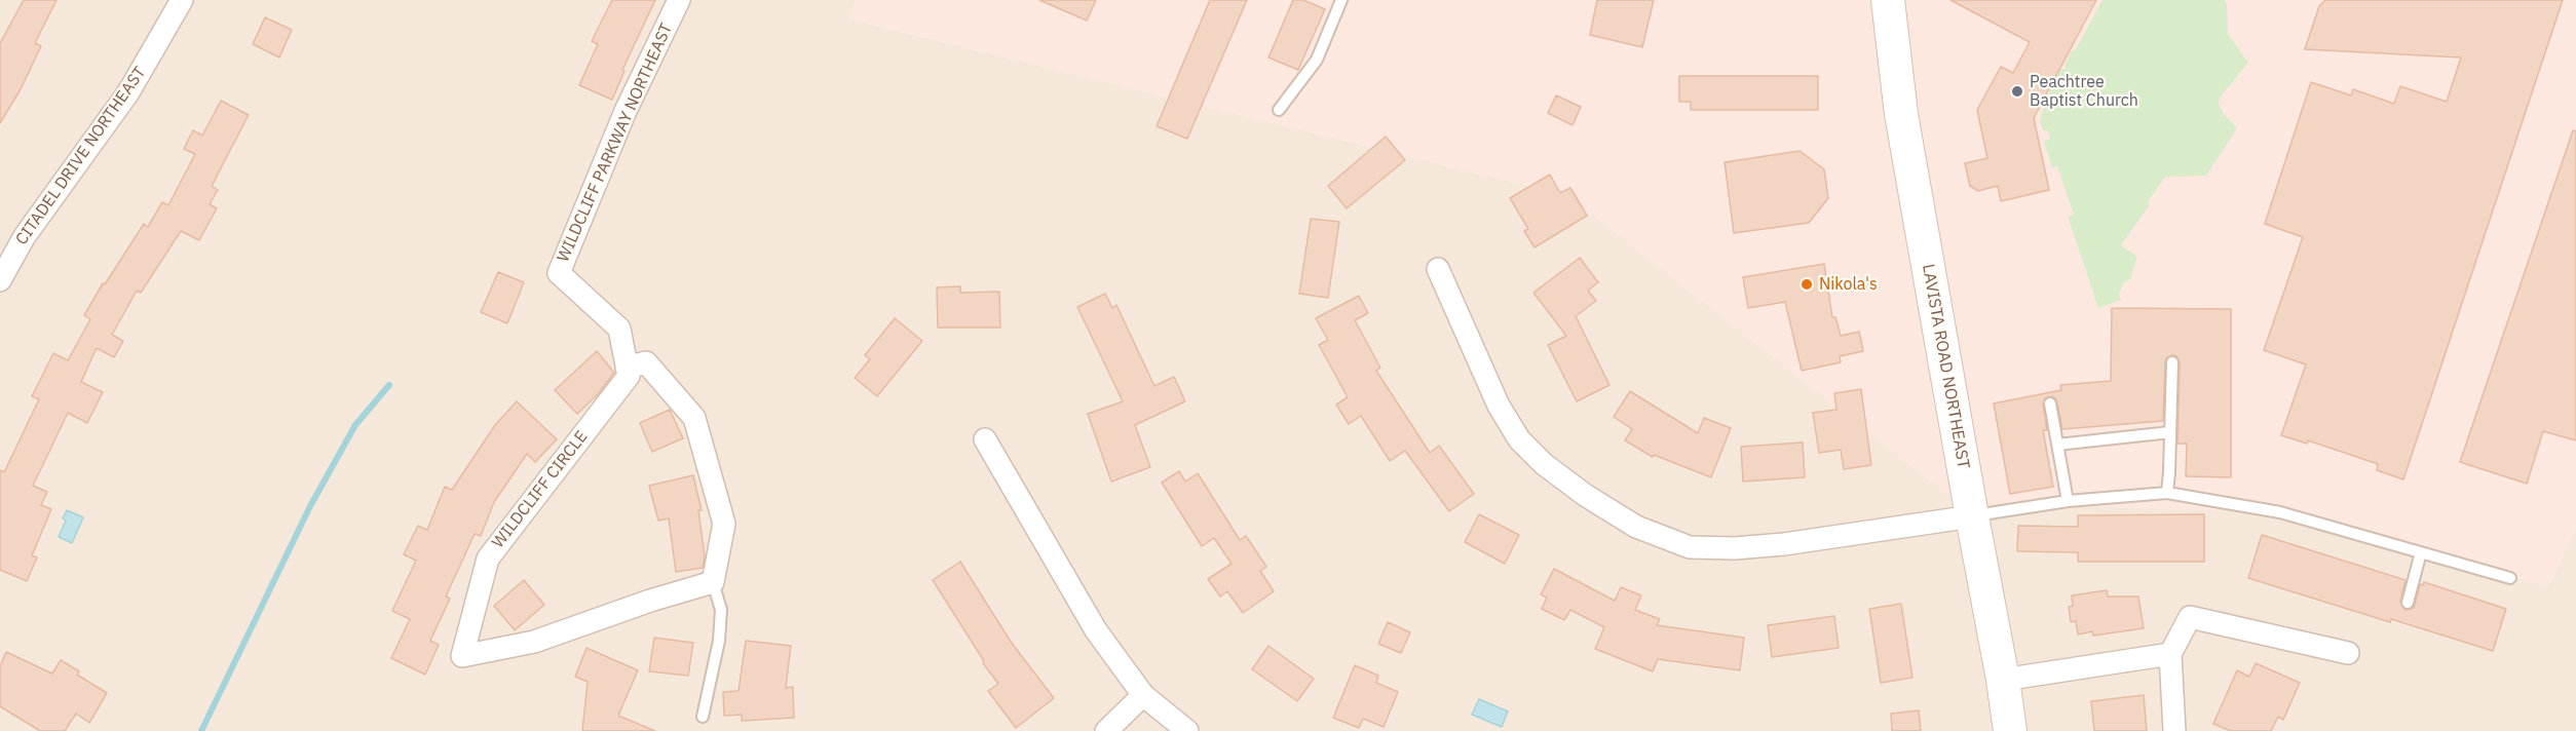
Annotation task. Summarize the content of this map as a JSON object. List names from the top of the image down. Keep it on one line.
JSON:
{"streets":{"main road":["LAVISTA ROAD NORTHEAST"],"street":["WILDCLIFF PARKWAY NORTHEAST","CITADEL DRIVE NORTHEAST","WILDCLIFF CIRCLE"]},"crossings":[["WILDCLIFF PARKWAY NORTHEAST","WILDCLIFF CIRCLE"]],"places":["Peachtree Baptist Church","Nikola's"]}
